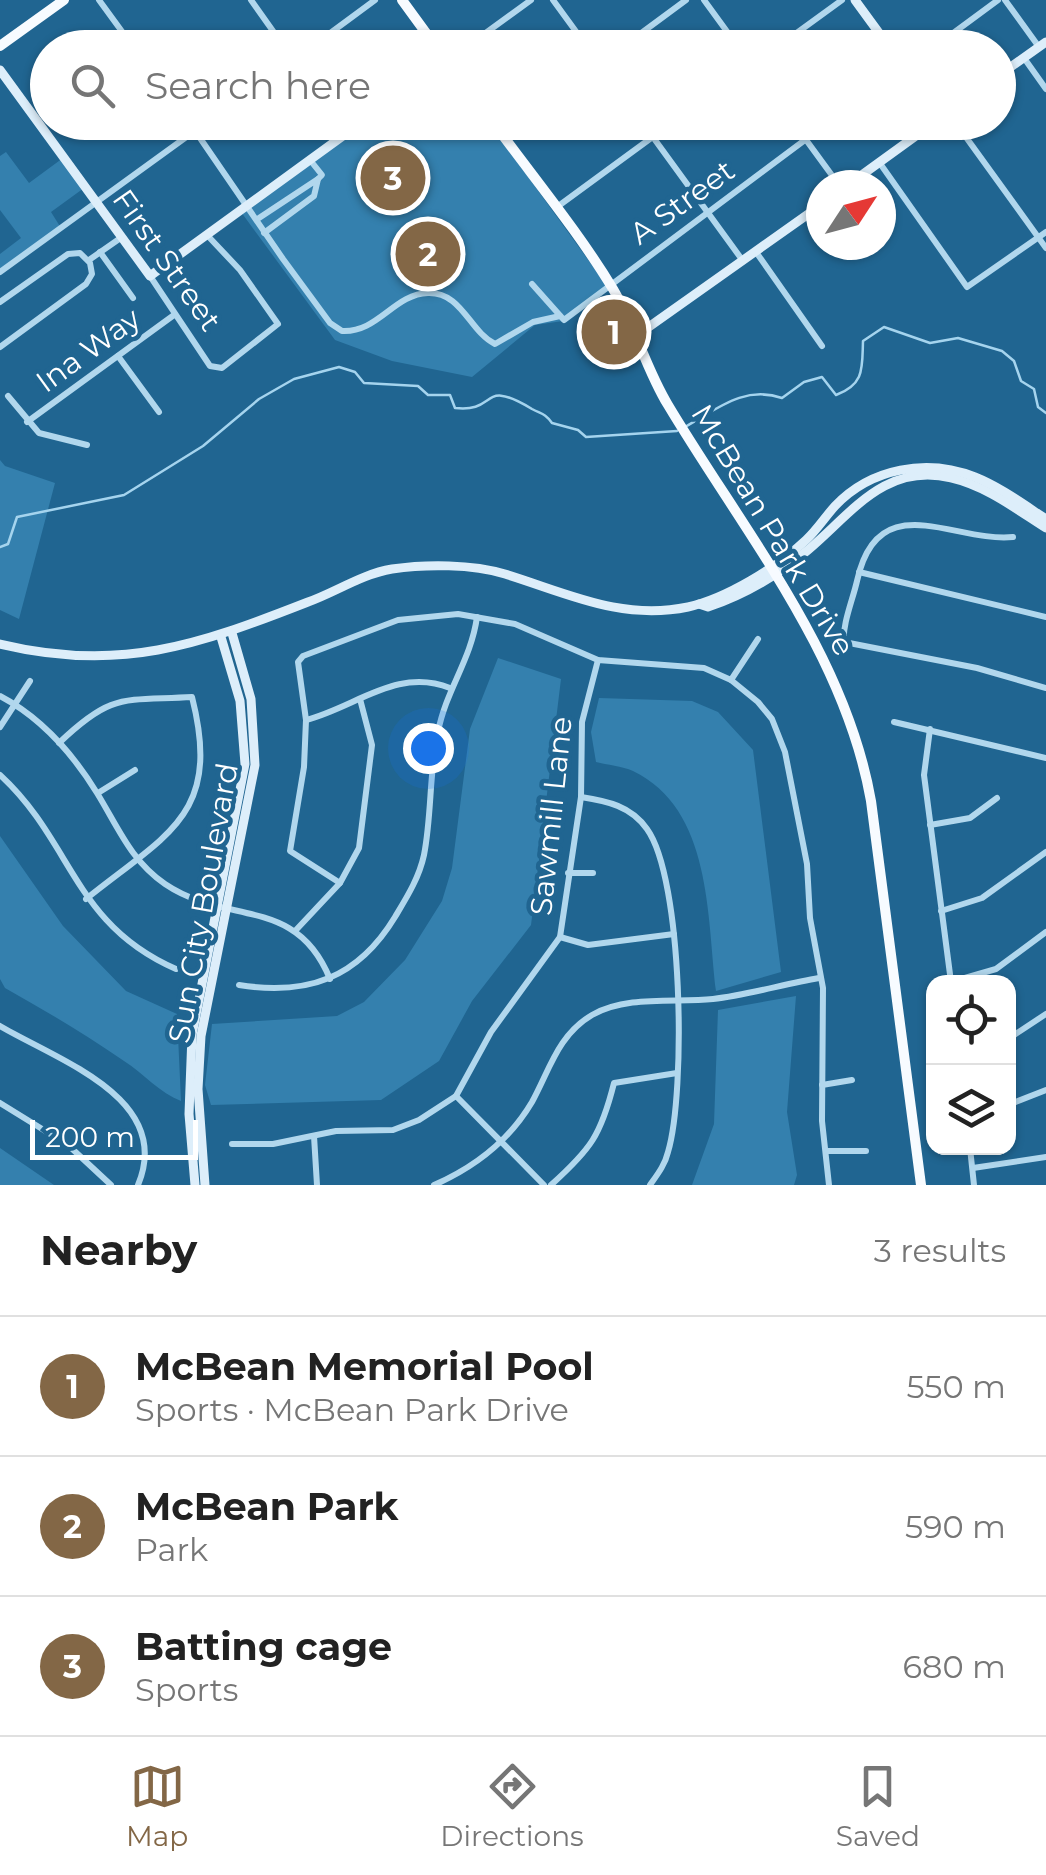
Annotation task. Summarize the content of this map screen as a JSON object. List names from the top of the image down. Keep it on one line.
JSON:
{"streets":{"main road":["McBean Park Drive"],"street":["A Street","First Street","Ina Way","Sawmill Lane","Sun City Boulevard"]},"crossings":[["A Street","McBean Park Drive"],["First Street","Ina Way"]],"scale_bar":"200 m","north":"top right","page":{"search":"Search here","pins":["3","2","1"],"scale":"200 m","heading":["Nearby","3 results"],"list":[{"mark":"1","name":"McBean Memorial Pool","note":"Sports · McBean Park Drive","value":"550 m"},{"mark":"2","name":"McBean Park","note":"Park","value":"590 m"},{"mark":"3","name":"Batting cage","note":"Sports","value":"680 m"}],"nav":["Map","Directions","Saved"]}}
